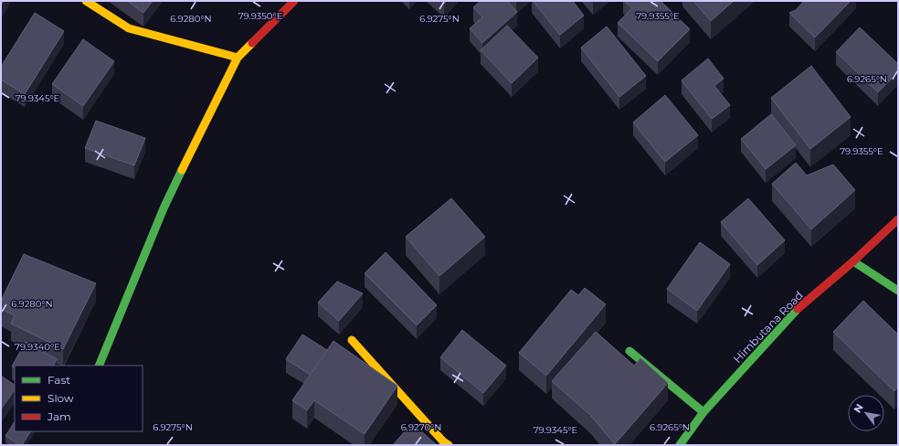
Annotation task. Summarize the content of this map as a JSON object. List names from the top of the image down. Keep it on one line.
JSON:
{"streets":{"street":["Himbutana Road"]},"legend":["Fast","Slow","Jam"],"north":"top left","coordinates":["79.9355°E","79.9350°E","6.9280°N","6.9275°N","6.9265°N","79.9345°E","79.9340°E","6.9270°N"]}
